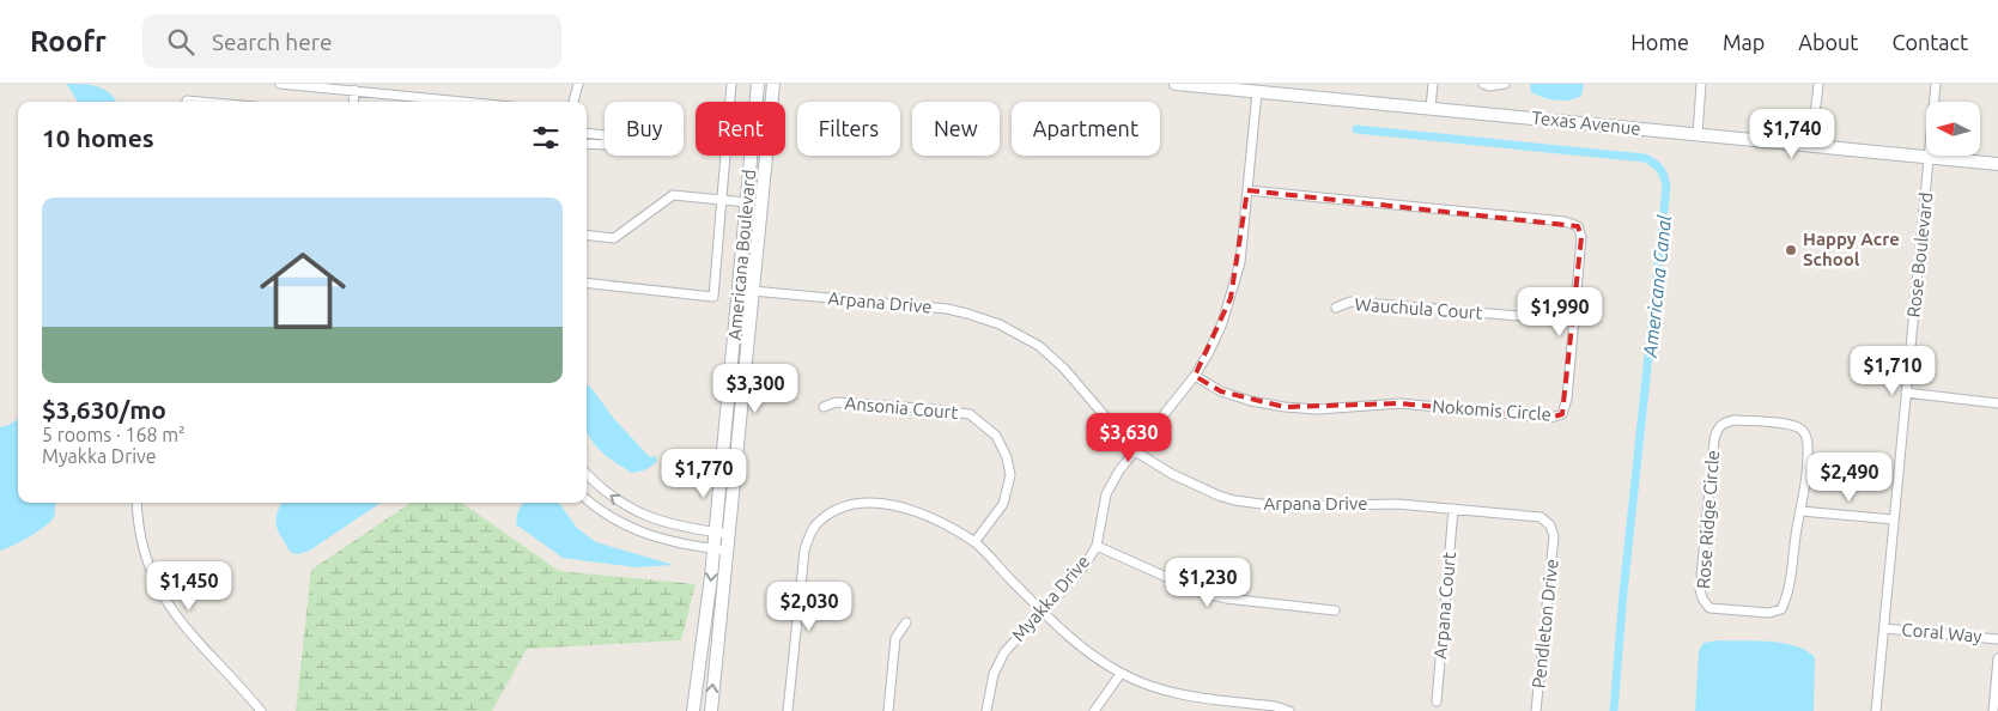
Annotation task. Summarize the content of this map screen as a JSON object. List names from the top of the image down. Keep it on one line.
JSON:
{"streets":{"main road":["Texas Avenue","Americana Boulevard"],"street":["Rose Boulevard","Arpana Drive","Wauchula Court","Ansonia Court","Nokomis Circle","Rose Ridge Circle","Myakka Drive","Arpana Court","Pendleton Drive","Coral Way"]},"crossings":[["Texas Avenue","Rose Boulevard"],["Texas Avenue","Myakka Drive"],["Americana Boulevard","Arpana Drive"],["Rose Boulevard","Coral Way"],["Arpana Drive","Myakka Drive"],["Arpana Drive","Arpana Court"],["Arpana Drive","Pendleton Drive"],["Wauchula Court","Nokomis Circle"],["Nokomis Circle","Myakka Drive"]],"water":["Americana Canal"],"places":["Happy Acre School"],"north":"left","page":{"header":"Roofr","search":"Search here","nav":["Home","Map","About","Contact"],"chip":["Buy","Rent","Filters","New","Apartment"],"heading":"10 homes","price":["$1,740","$1,990","$1,710","$3,300","$3,630","$1,770","$2,490","$1,230","$1,450","$2,030"],"list":[{"name":"$3,630/mo","note":"5 rooms · 168 m² · Myakka Drive"}]}}
